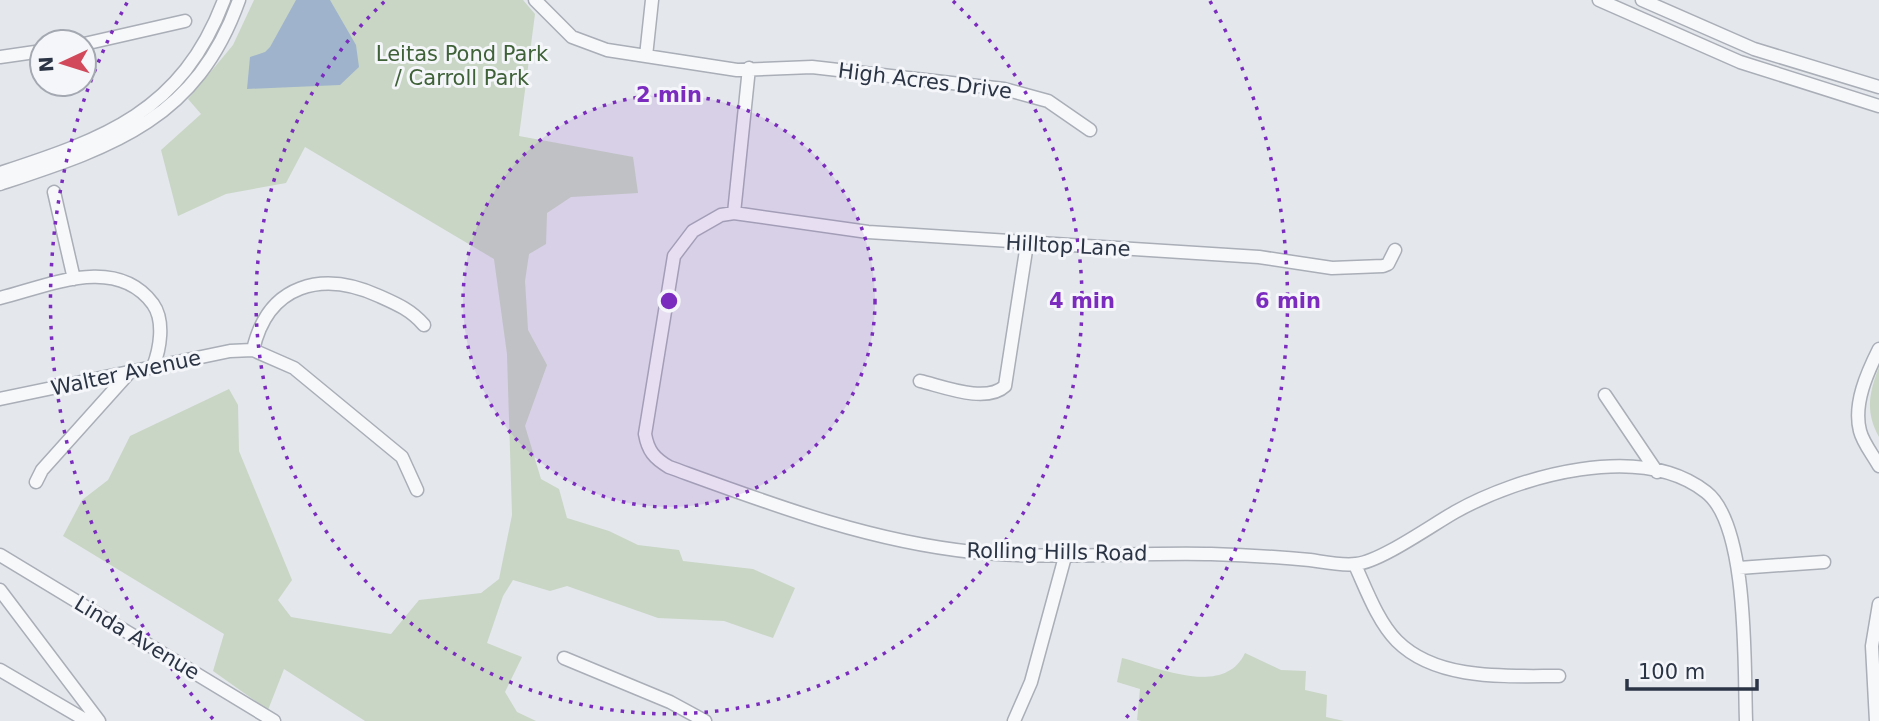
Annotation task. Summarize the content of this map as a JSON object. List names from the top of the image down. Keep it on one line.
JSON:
{"streets":{"street":["High Acres Drive","Hilltop Lane","Walter Avenue","Rolling Hills Road","Linda Avenue"]},"crossings":[["Hilltop Lane","Rolling Hills Road"]],"parks":["Leitas Pond Park / Carroll Park"],"scale_bar":"100 m","north":"left","rings":["2 min","4 min","6 min"]}
